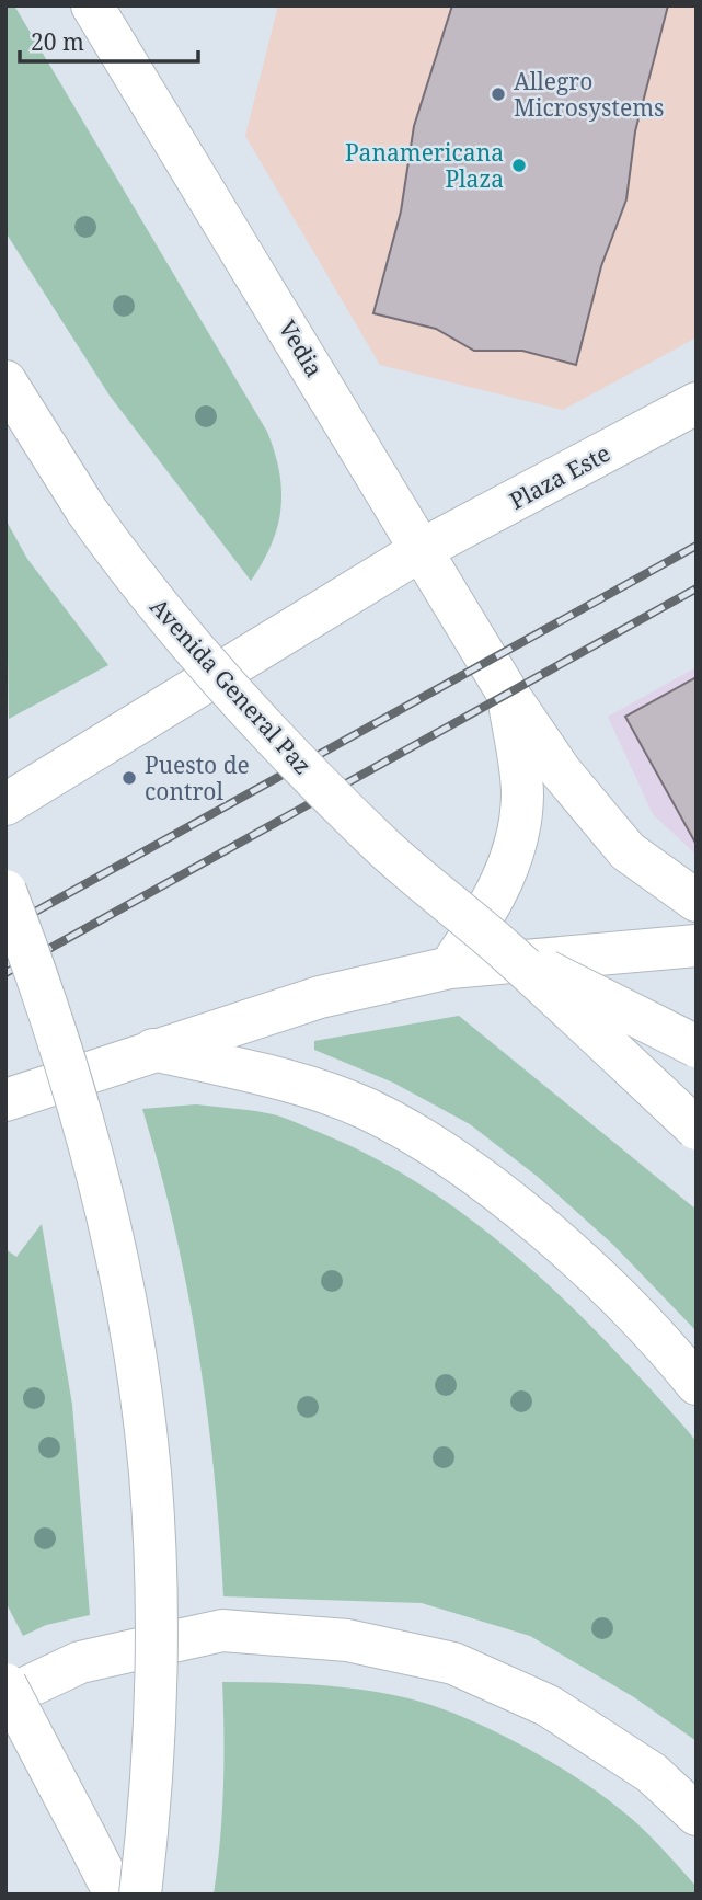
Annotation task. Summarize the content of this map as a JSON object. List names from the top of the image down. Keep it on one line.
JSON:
{"streets":{"main road":["Vedia","Plaza Este","Avenida General Paz"]},"crossings":[["Vedia","Plaza Este"]],"places":["Allegro Microsystems","Panamericana Plaza","Puesto de control"],"scale_bar":"20 m"}
